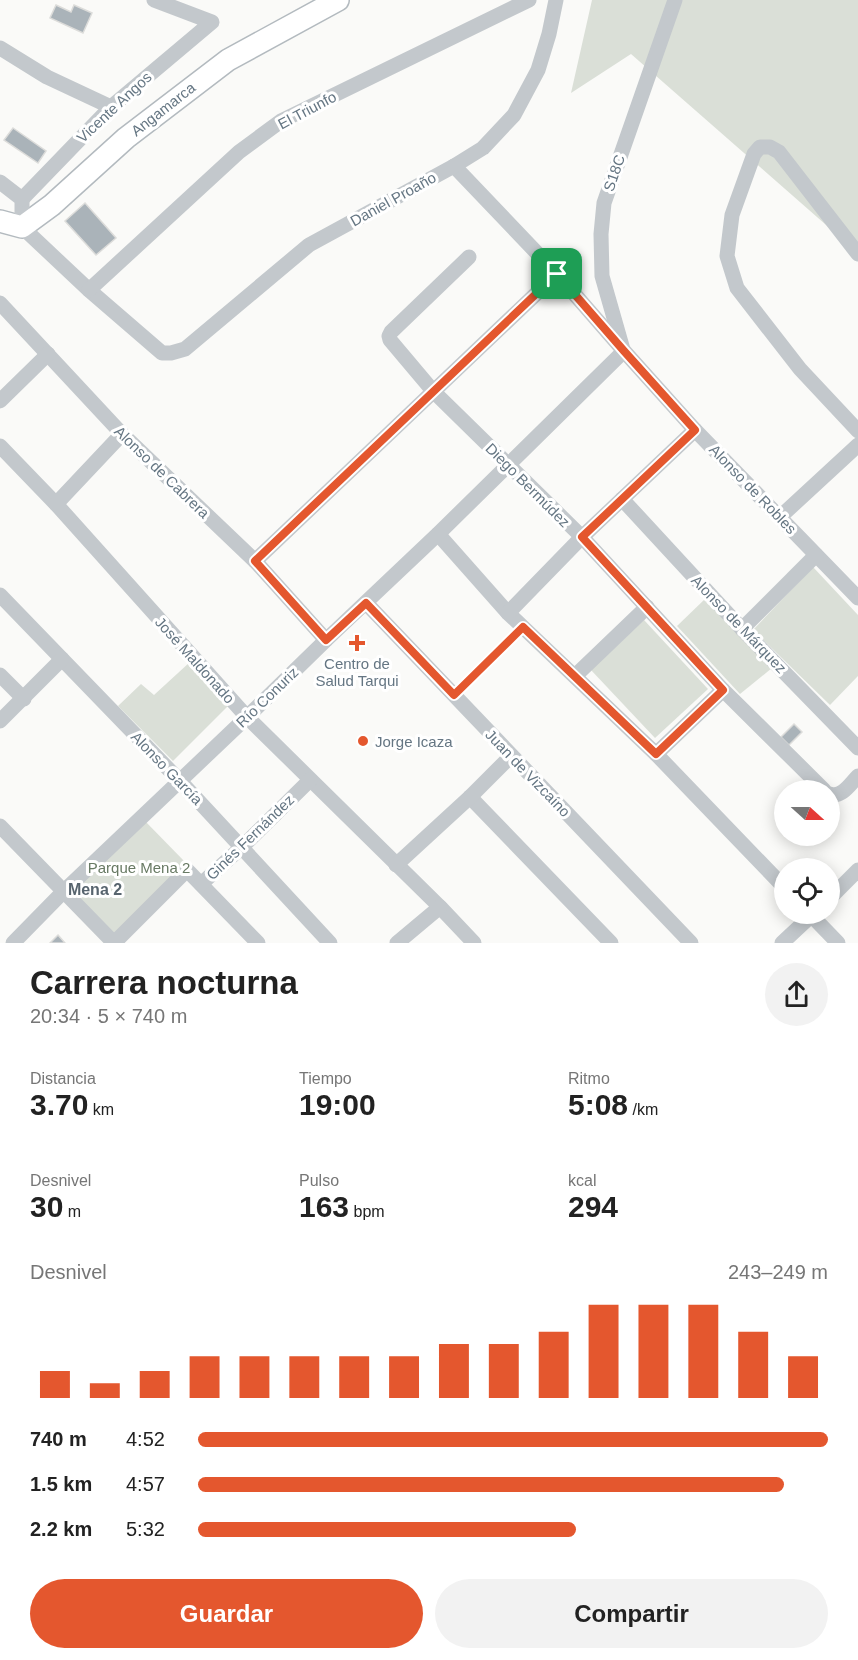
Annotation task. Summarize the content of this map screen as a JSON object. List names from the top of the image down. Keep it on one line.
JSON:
{"streets":{"street":["Vicente Angos","Angamarca","El Triunfo","S18C","Daniel Proaño","Alonso de Cabrera","Diego Bermúdez","Alonso de Robles","Alonso de Márquez","José Maldonado","Río Conuriz","Alonso García","Juan de Vizcaíno","Ginés Fernández"]},"crossings":[["El Triunfo","Daniel Proaño"],["S18C","Alonso de Robles"],["S18C","Río Conuriz"],["Daniel Proaño","Alonso de Robles"],["Alonso de Cabrera","Río Conuriz"],["Diego Bermúdez","Río Conuriz"],["Alonso de Robles","Río Conuriz"],["José Maldonado","Río Conuriz"],["José Maldonado","Ginés Fernández"],["Río Conuriz","Alonso García"],["Río Conuriz","Juan de Vizcaíno"],["Alonso García","Ginés Fernández"]],"districts":["Mena 2"],"parks":["Parque Mena 2"],"places":{"health":["Centro de Salud Tarqui"],"other":["Jorge Icaza"]},"north":"right","page":{"heading":["Carrera nocturna","20:34 · 5 × 740 m"],"stats":[["Distancia","3.70 km"],["Tiempo","19:00"],["Ritmo","5:08 /km"],["Desnivel","30 m"],["Pulso","163 bpm"],["kcal","294"]],"chart":["Desnivel","243–249 m"],"list":[{"name":"740 m","note":"4:52"},{"name":"1.5 km","note":"4:57"},{"name":"2.2 km","note":"5:32"}],"buttons":["Guardar","Compartir"]}}
